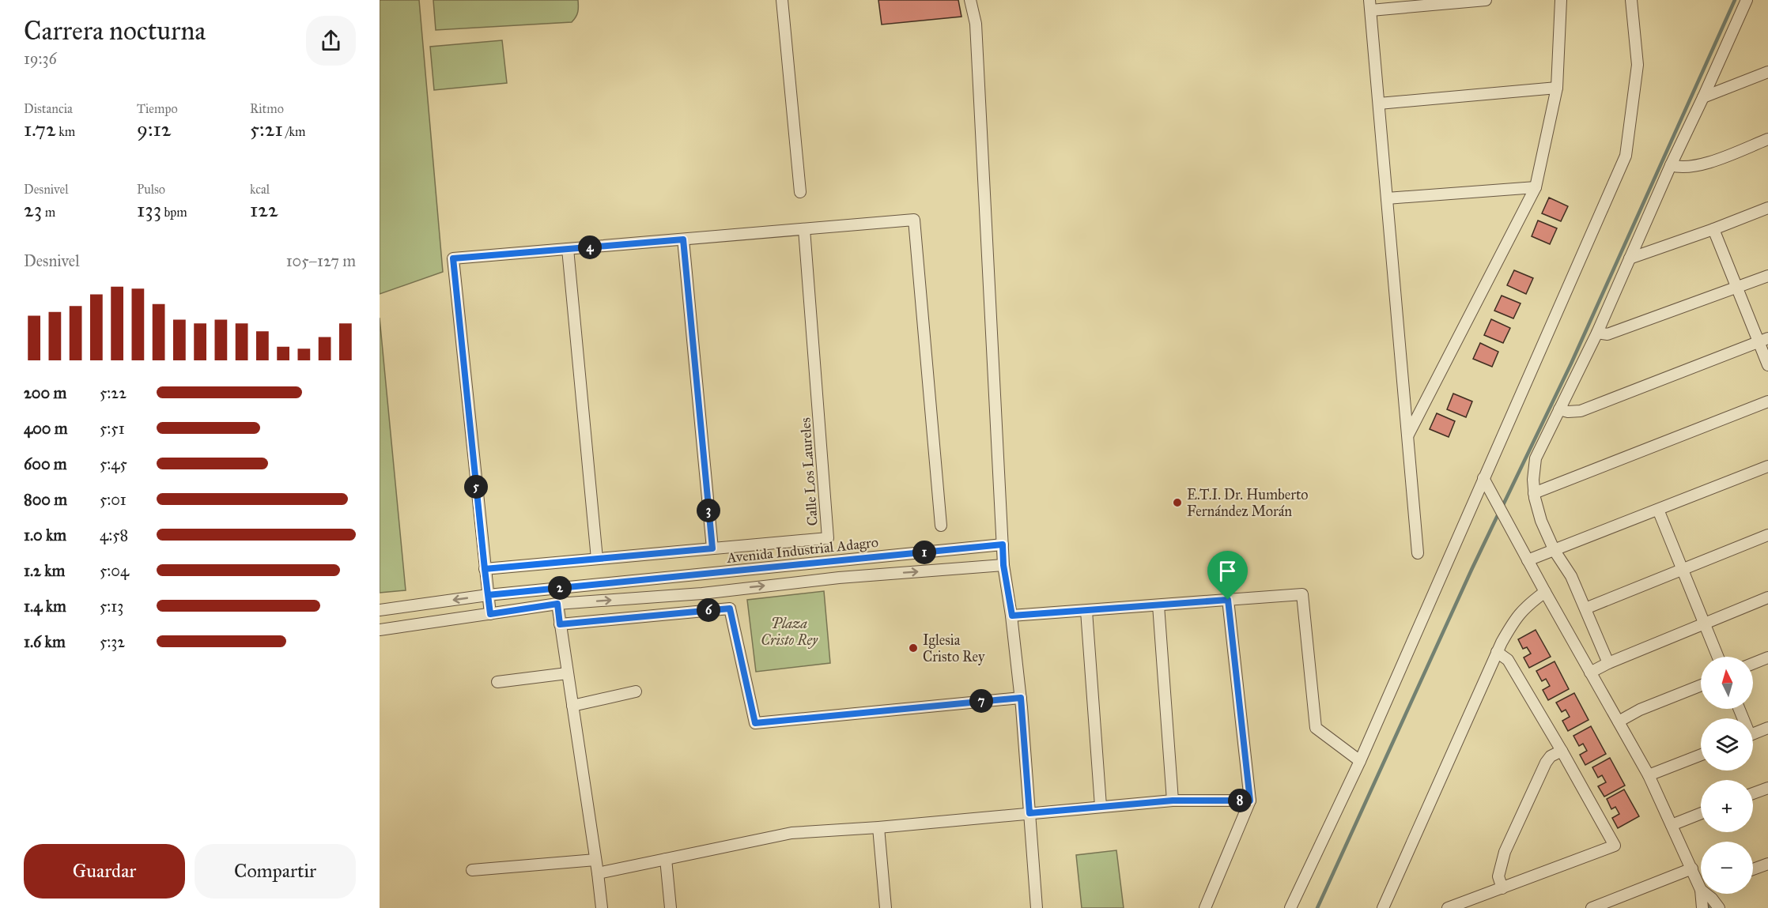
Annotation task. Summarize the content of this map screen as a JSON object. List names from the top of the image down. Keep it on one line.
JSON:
{"streets":{"street":["Calle Los Laureles","Avenida Industrial Adagro"]},"parks":["Plaza Cristo Rey"],"places":["E.T.I. Dr. Humberto Fernández Morán","Iglesia Cristo Rey"],"north":"top","page":{"heading":["Carrera nocturna","19:36"],"stats":[["Distancia","1.72 km"],["Tiempo","9:12"],["Ritmo","5:21 /km"],["Desnivel","23 m"],["Pulso","133 bpm"],["kcal","122"]],"pins":["4","5","3","1","2","6","7","8"],"chart":["Desnivel","105–127 m"],"list":[{"name":"200 m","note":"5:22"},{"name":"400 m","note":"5:51"},{"name":"600 m","note":"5:45"},{"name":"800 m","note":"5:01"},{"name":"1.0 km","note":"4:58"},{"name":"1.2 km","note":"5:04"},{"name":"1.4 km","note":"5:13"},{"name":"1.6 km","note":"5:32"}],"map_buttons":["+","−"],"buttons":["Guardar","Compartir"]}}
